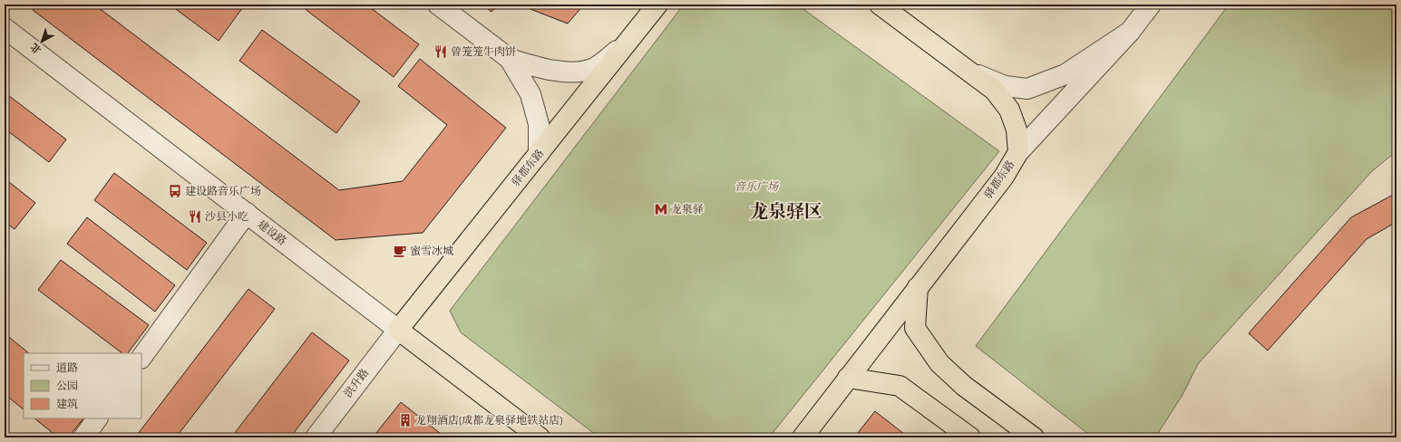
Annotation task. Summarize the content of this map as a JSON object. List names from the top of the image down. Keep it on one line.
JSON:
{"streets":{"highway":["驿都东路","建设路"],"street":["洪升路"]},"crossings":[["驿都东路","建设路"],["驿都东路","洪升路"],["建设路","洪升路"]],"districts":["龙泉驿区"],"parks":["音乐广场"],"places":{"restaurant":["曾笼笼牛肉饼","沙县小吃"],"bus stop":["建设路音乐广场"],"metro station":["龙泉驿"],"cafe":["蜜雪冰城"],"building":["龙翔酒店(成都龙泉驿地铁站店)"]},"legend":["道路","公园","建筑"],"north":"bottom left"}
